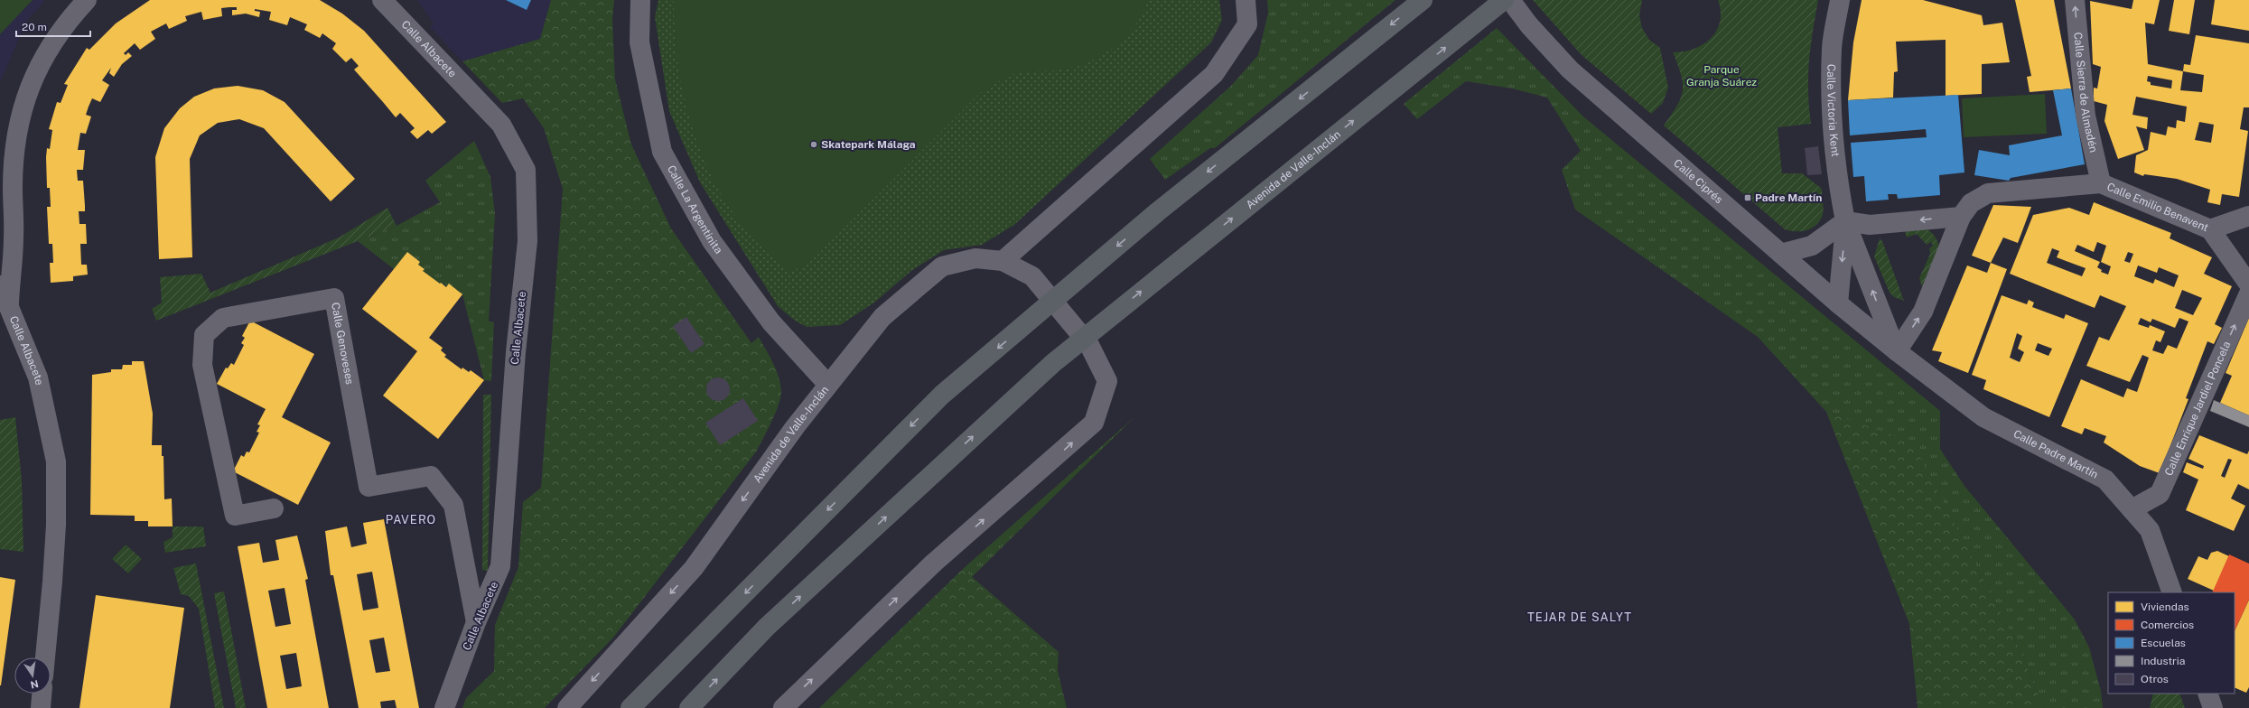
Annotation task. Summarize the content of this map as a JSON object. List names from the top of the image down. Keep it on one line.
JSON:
{"streets":{"main road":["Avenida de Valle-Inclán"],"street":["Calle Albacete","Calle Sierra de Almadén","Calle Victoria Kent","Calle Ciprés","Calle Emilio Benavent","Calle La Argentinita","Calle Genoveses","Calle Enrique Jardiel Poncela","Calle Padre Martín"]},"crossings":[["Calle Albacete","Calle Genoveses"],["Calle Sierra de Almadén","Calle Emilio Benavent"],["Calle Victoria Kent","Calle Ciprés"],["Calle Victoria Kent","Calle Emilio Benavent"],["Calle Victoria Kent","Calle Padre Martín"],["Avenida de Valle-Inclán","Calle La Argentinita"],["Calle Ciprés","Calle Emilio Benavent"],["Calle Ciprés","Calle Padre Martín"],["Calle Emilio Benavent","Calle Padre Martín"],["Calle Enrique Jardiel Poncela","Calle Padre Martín"]],"one_way":["Calle Sierra de Almadén","Calle Enrique Jardiel Poncela"],"districts":["PAVERO","TEJAR DE SALYT"],"parks":["Parque Granja Suárez"],"places":{"other":["Skatepark Málaga"],"transit":["Padre Martín"]},"legend":["Viviendas","Comercios","Escuelas","Industria","Otros"],"scale_bar":"20 m","north":"bottom"}
